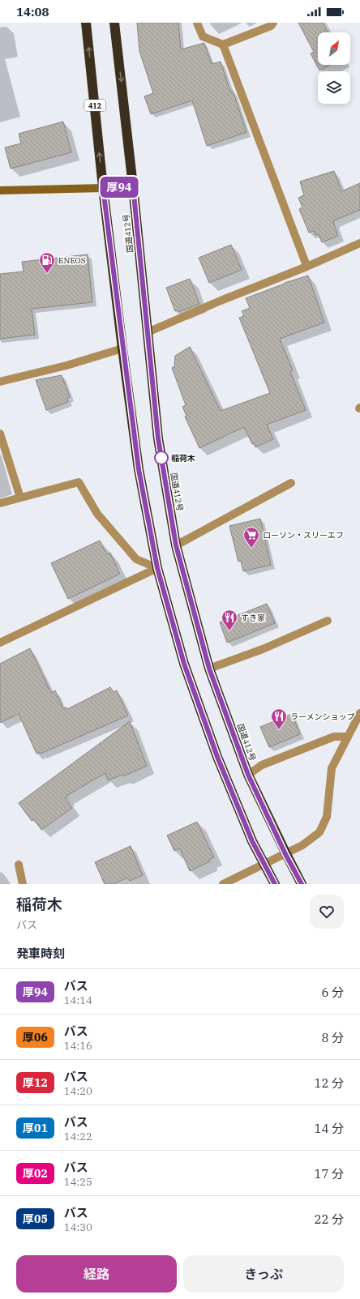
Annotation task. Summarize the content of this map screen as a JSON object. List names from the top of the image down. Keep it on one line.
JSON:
{"streets":{"highway":["412","国道412号"]},"places":{"fuel station":["ENEOS"],"other":["稲荷木"],"supermarket":["ローソン・スリーエフ"],"restaurant":["すき家","ラーメンショップ"]},"lines":["bus line 厚94"],"north":"top right","page":{"status":"14:08","on_map":"厚94","heading":[["稲荷木","バス"],"発車時刻"],"list":[{"mark":"厚94","name":"バス","note":"14:14","value":"6 分"},{"mark":"厚06","name":"バス","note":"14:16","value":"8 分"},{"mark":"厚12","name":"バス","note":"14:20","value":"12 分"},{"mark":"厚01","name":"バス","note":"14:22","value":"14 分"},{"mark":"厚02","name":"バス","note":"14:25","value":"17 分"},{"mark":"厚05","name":"バス","note":"14:30","value":"22 分"}],"buttons":["経路","きっぷ"]}}
